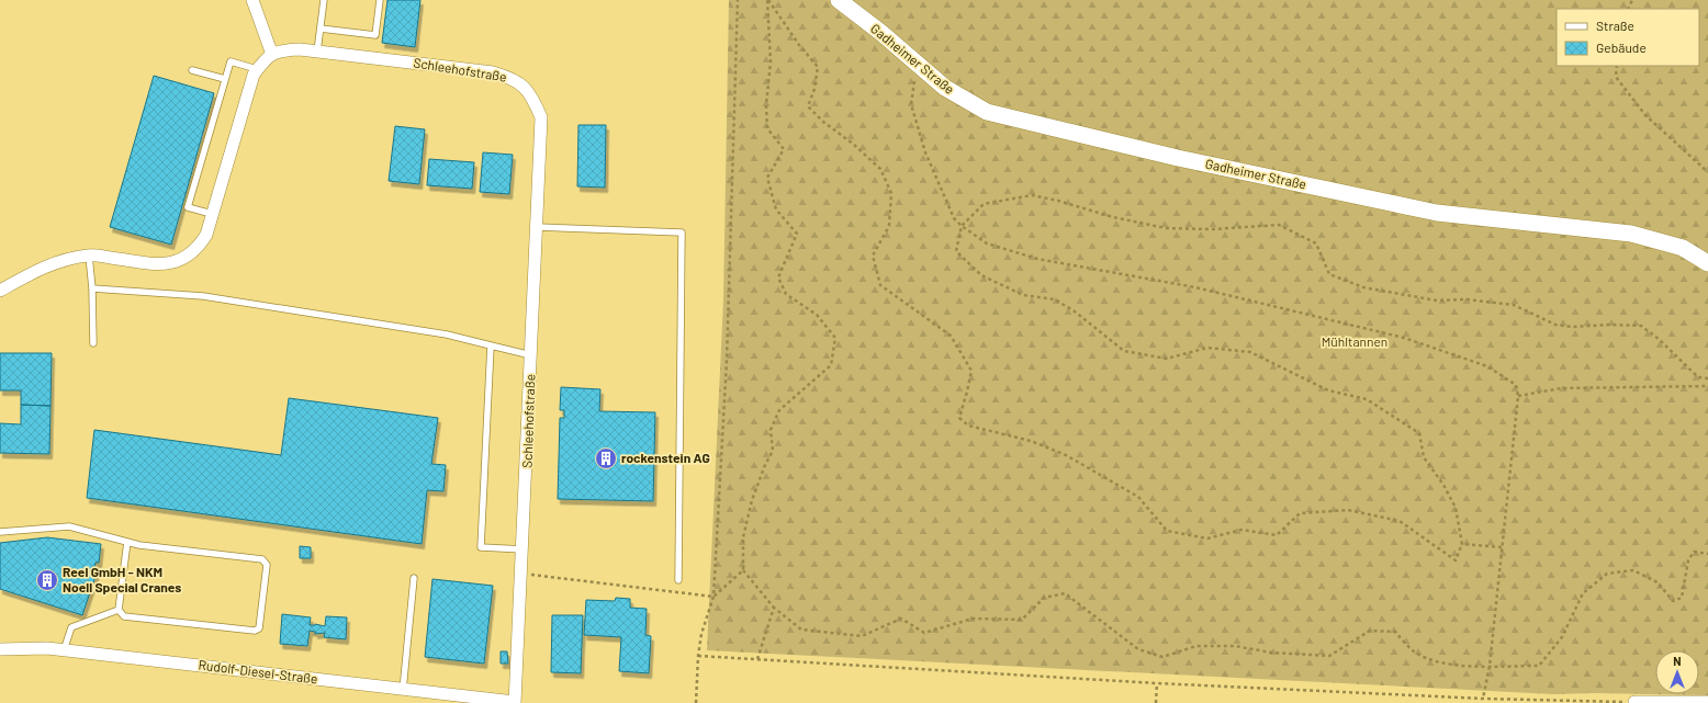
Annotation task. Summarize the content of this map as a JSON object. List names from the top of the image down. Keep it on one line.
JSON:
{"streets":{"street":["Gadheimer Straße","Schleehofstraße","Rudolf-Diesel-Straße"]},"crossings":[["Schleehofstraße","Rudolf-Diesel-Straße"]],"parks":["Mühltannen"],"places":{"building":["rockenstein AG","Reel GmbH - NKM Noell Special Cranes"]},"legend":["Straße","Gebäude"],"north":"top"}
